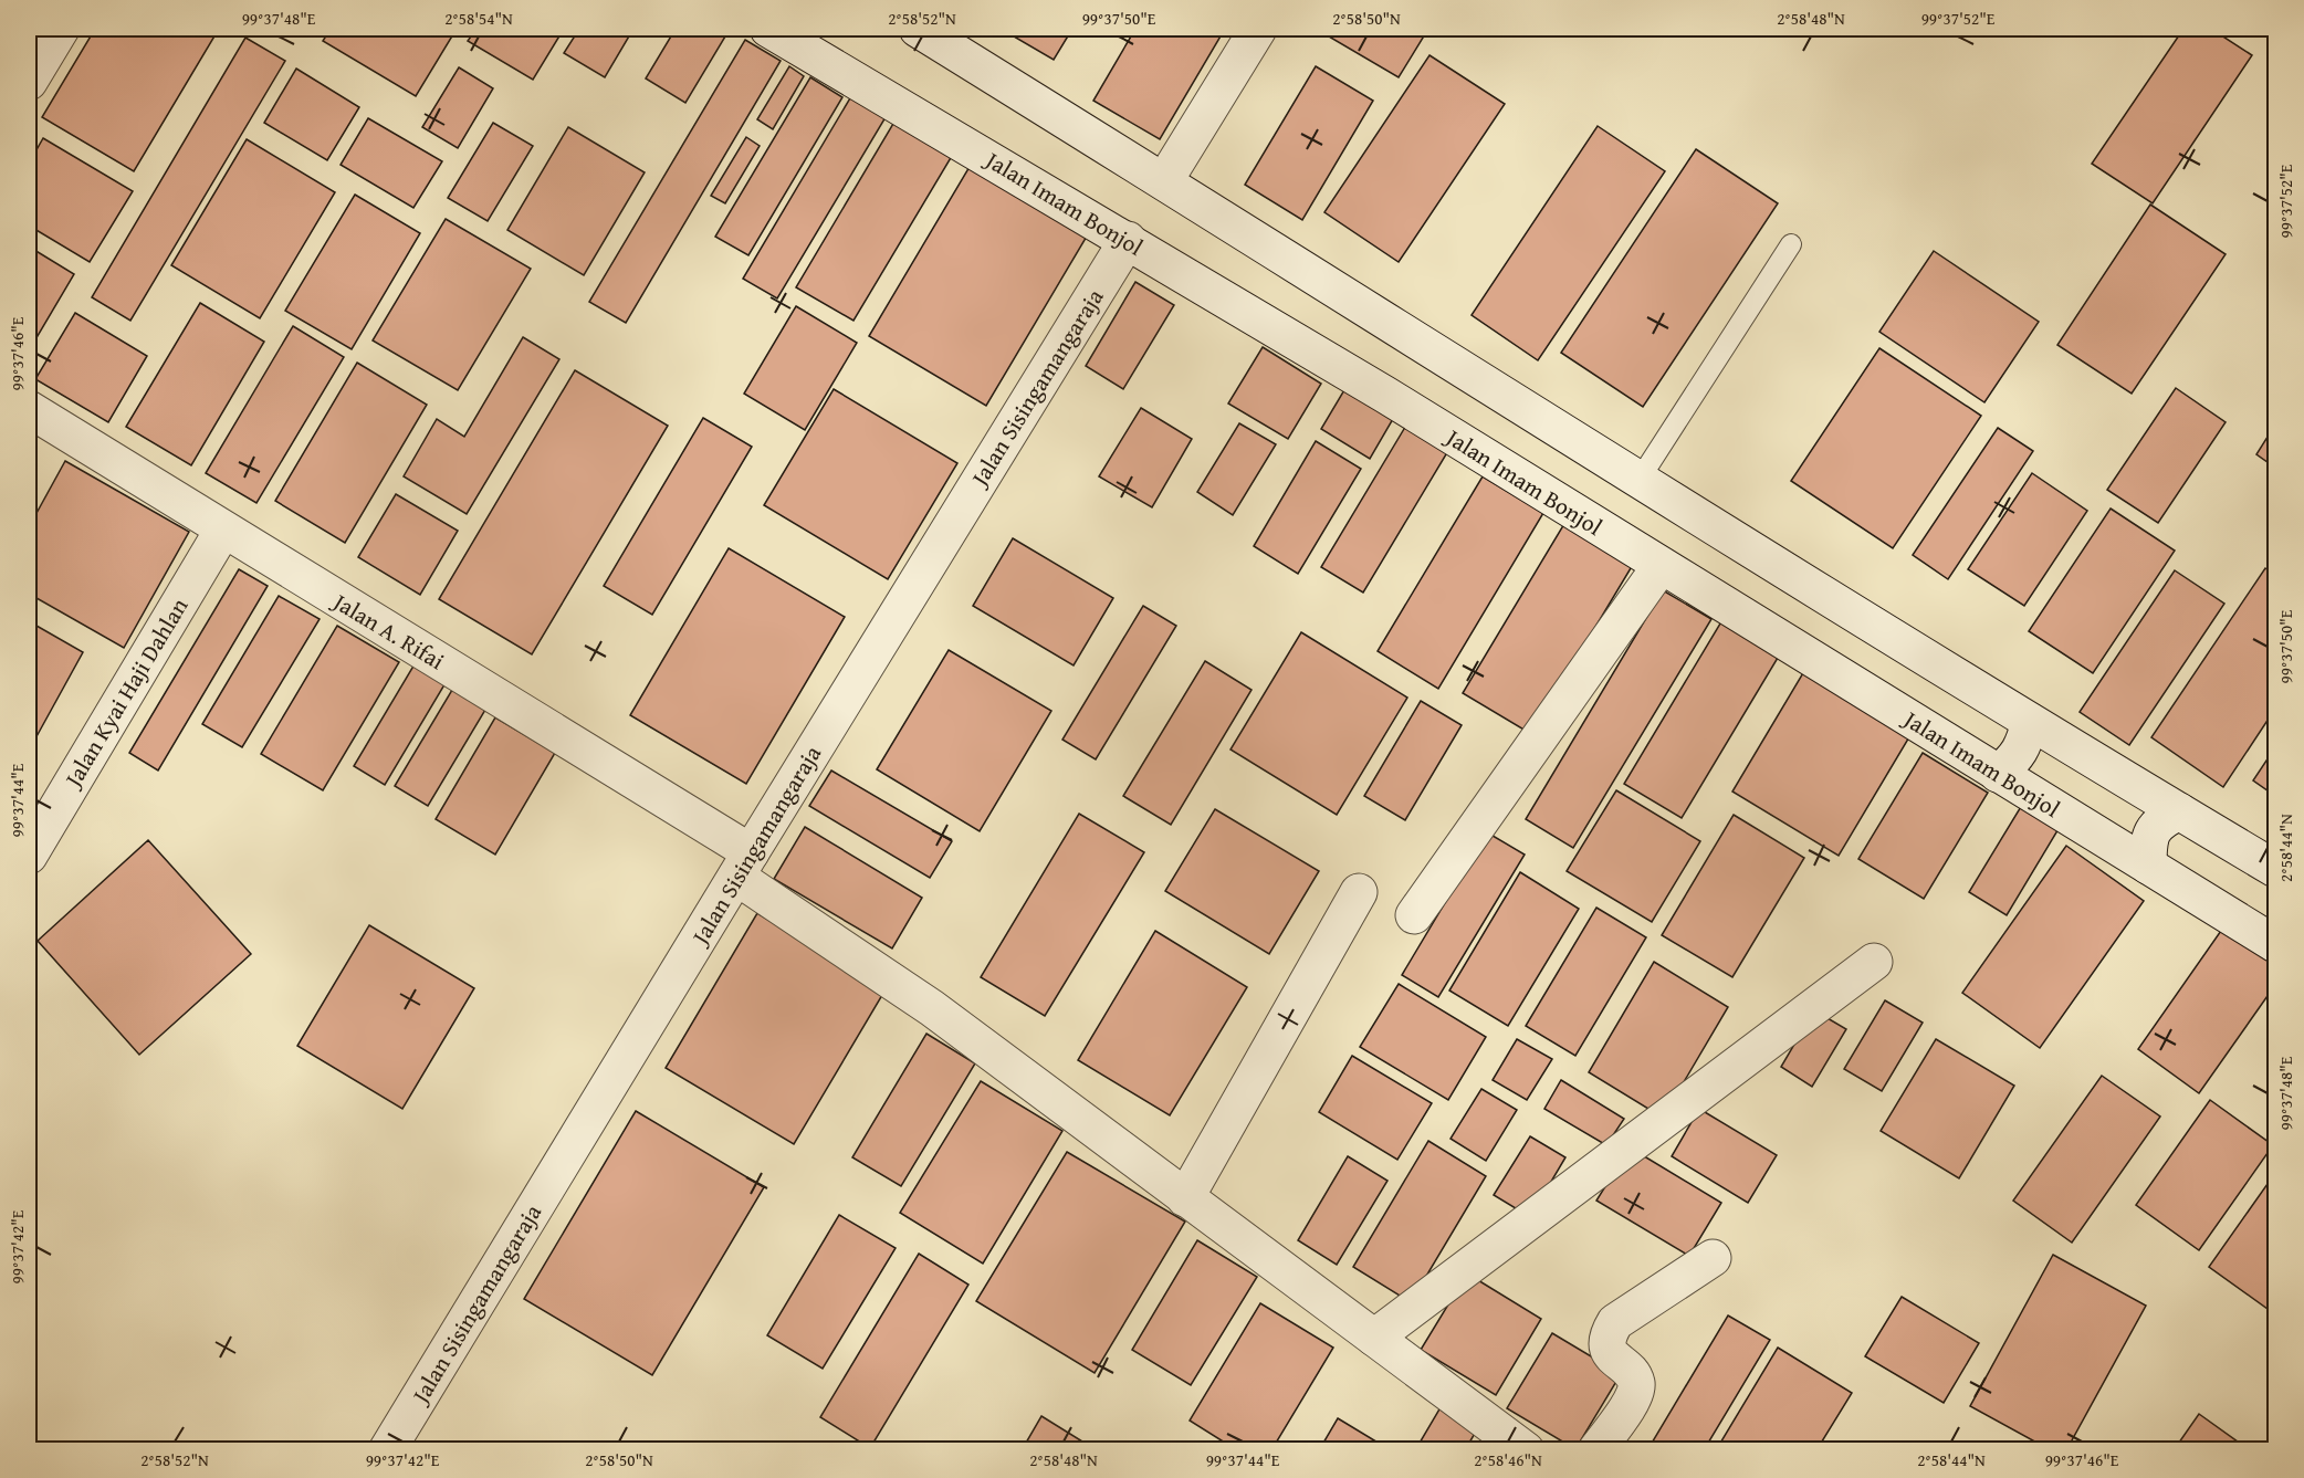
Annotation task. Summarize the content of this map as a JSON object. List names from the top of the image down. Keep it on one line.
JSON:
{"streets":{"street":["Jalan Imam Bonjol","Jalan Sisingamangaraja","Jalan A. Rifai","Jalan Kyai Haji Dahlan"]},"crossings":[["Jalan Imam Bonjol","Jalan Sisingamangaraja"],["Jalan Sisingamangaraja","Jalan A. Rifai"],["Jalan A. Rifai","Jalan Kyai Haji Dahlan"]],"coordinates":["99°37'48\"E","2°58'54\"N","2°58'52\"N","99°37'50\"E","2°58'50\"N","2°58'48\"N","99°37'52\"E","99°37'46\"E","99°37'44\"E","2°58'44\"N","99°37'42\"E","2°58'46\"N"]}
